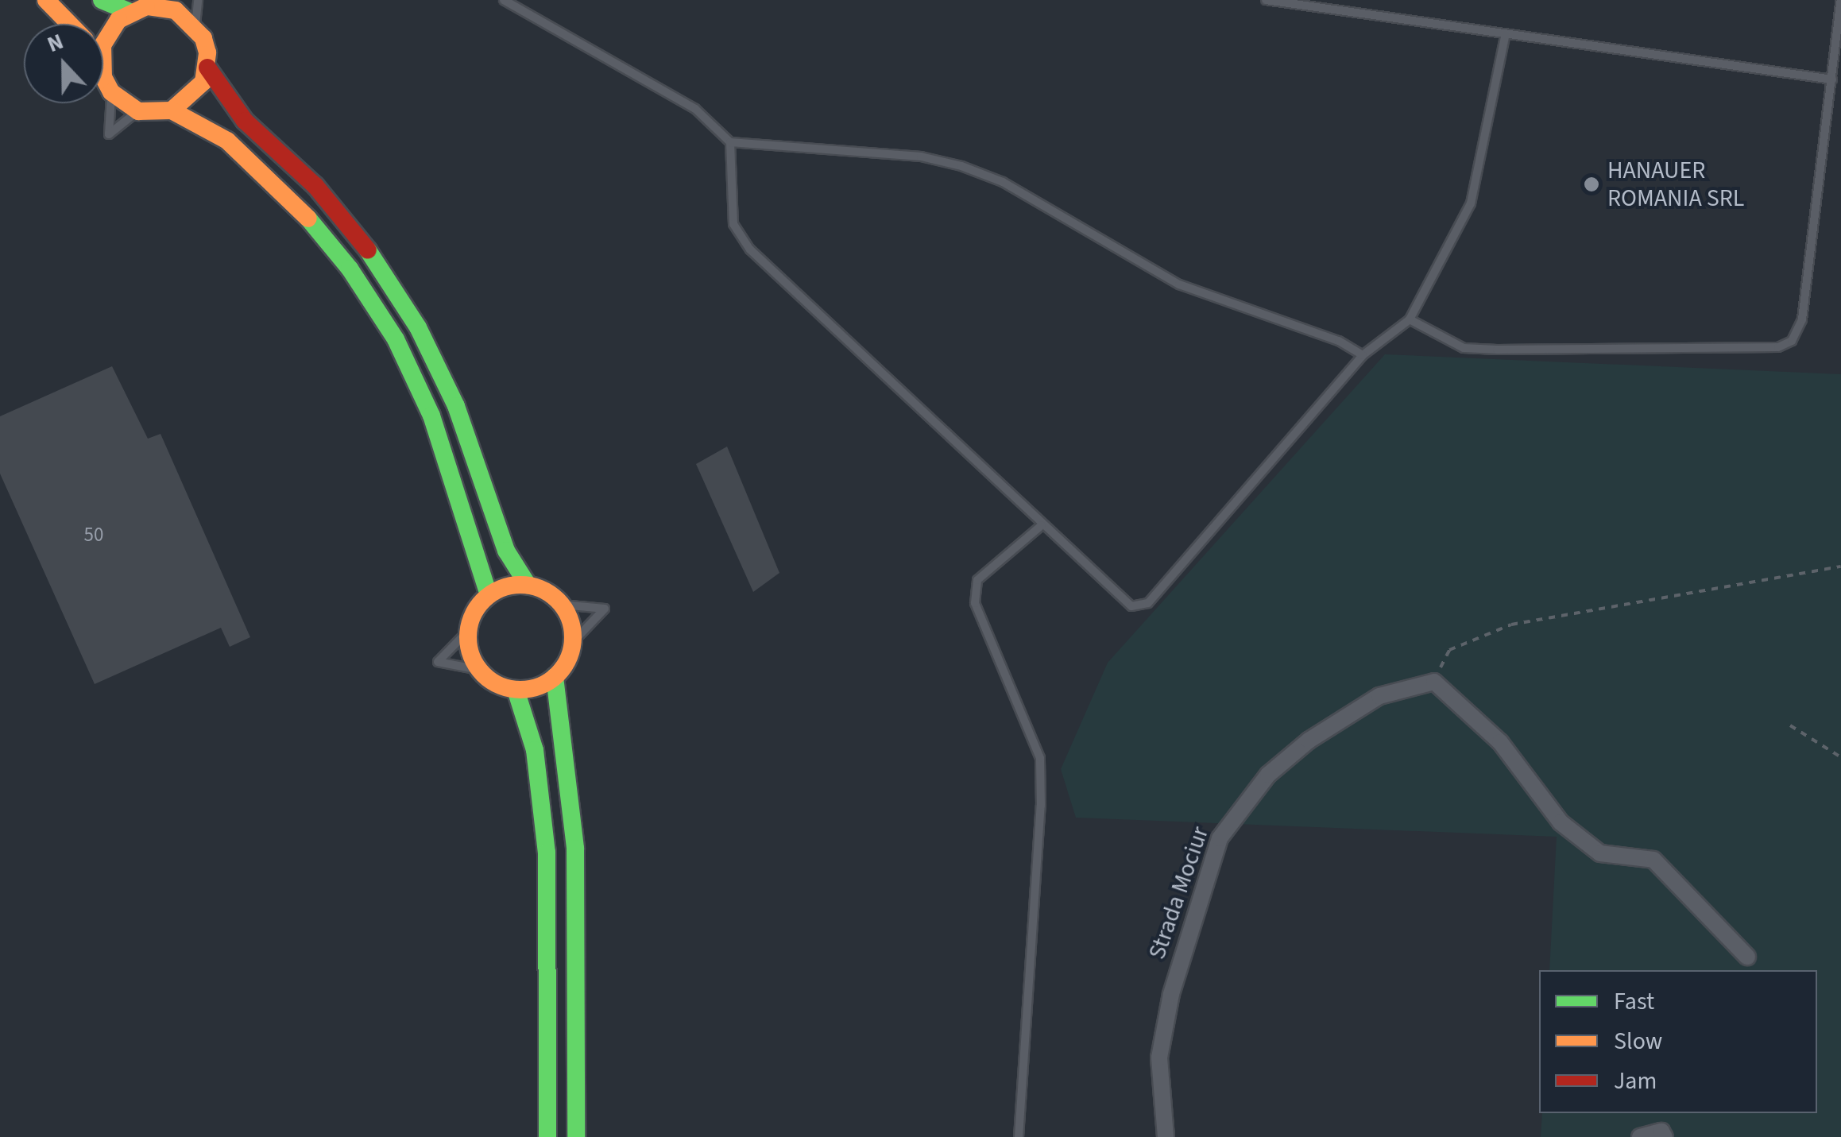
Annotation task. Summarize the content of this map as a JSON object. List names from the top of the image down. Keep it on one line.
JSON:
{"streets":{"street":["Strada Mociur"]},"places":["HANAUER ROMANIA SRL"],"house_numbers":["50"],"legend":["Fast","Slow","Jam"],"north":"top"}
